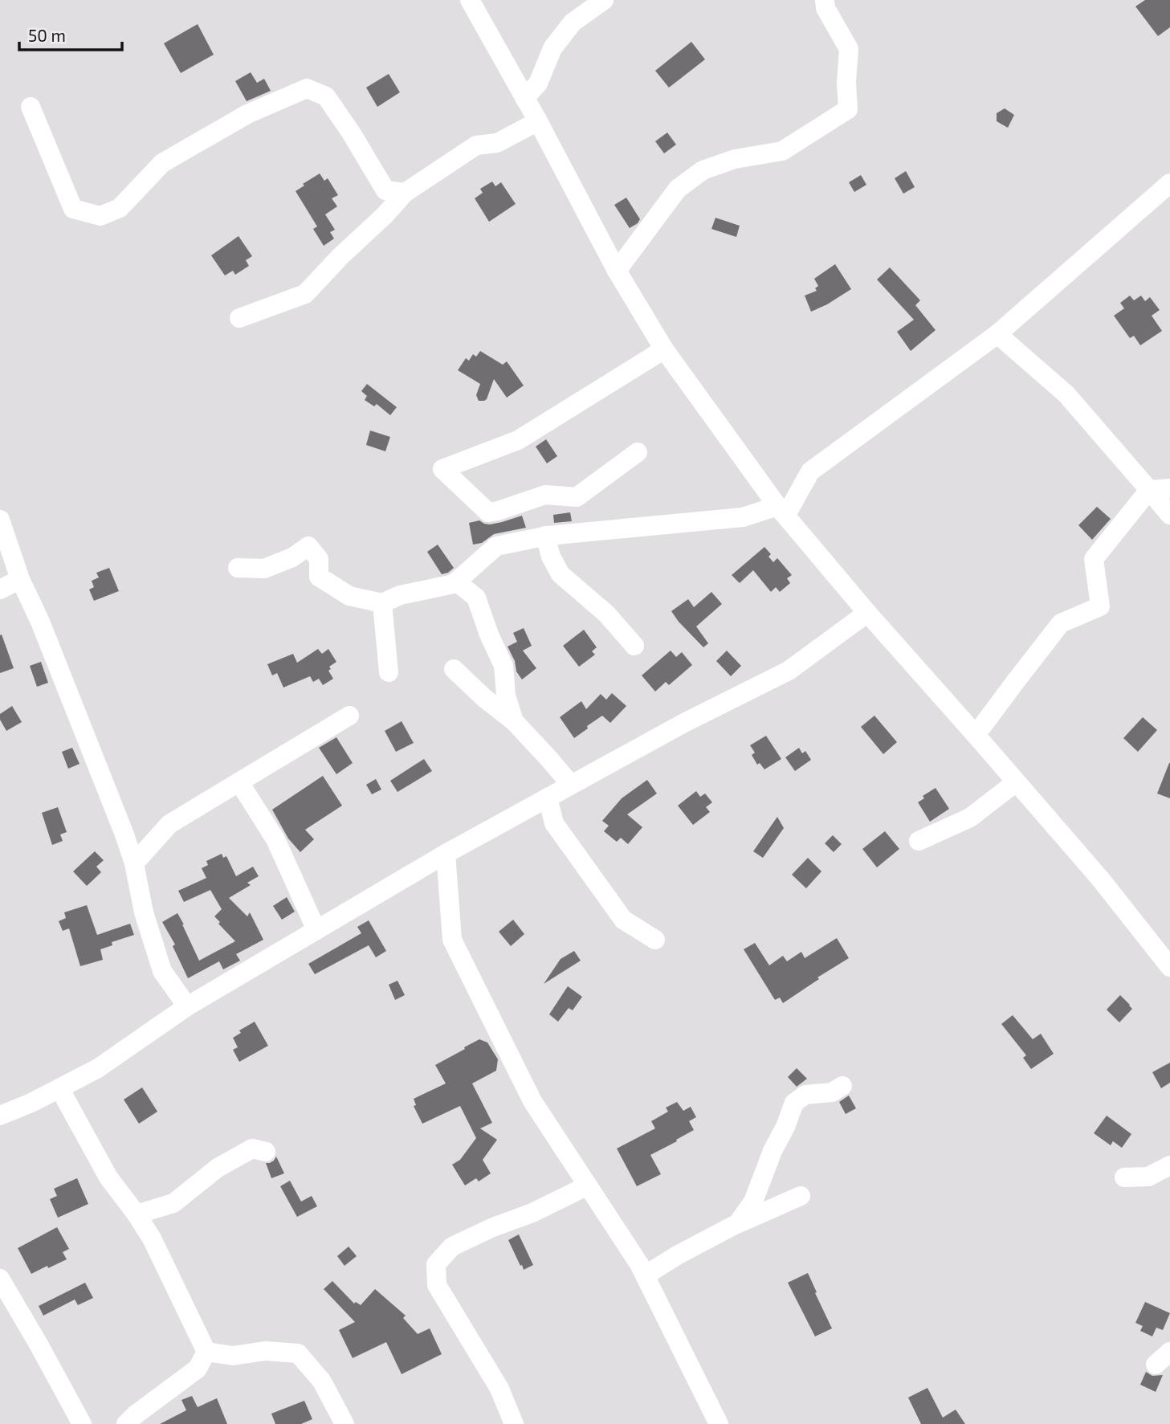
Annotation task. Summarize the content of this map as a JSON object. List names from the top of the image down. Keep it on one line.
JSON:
{"scale_bar":"50 m"}
